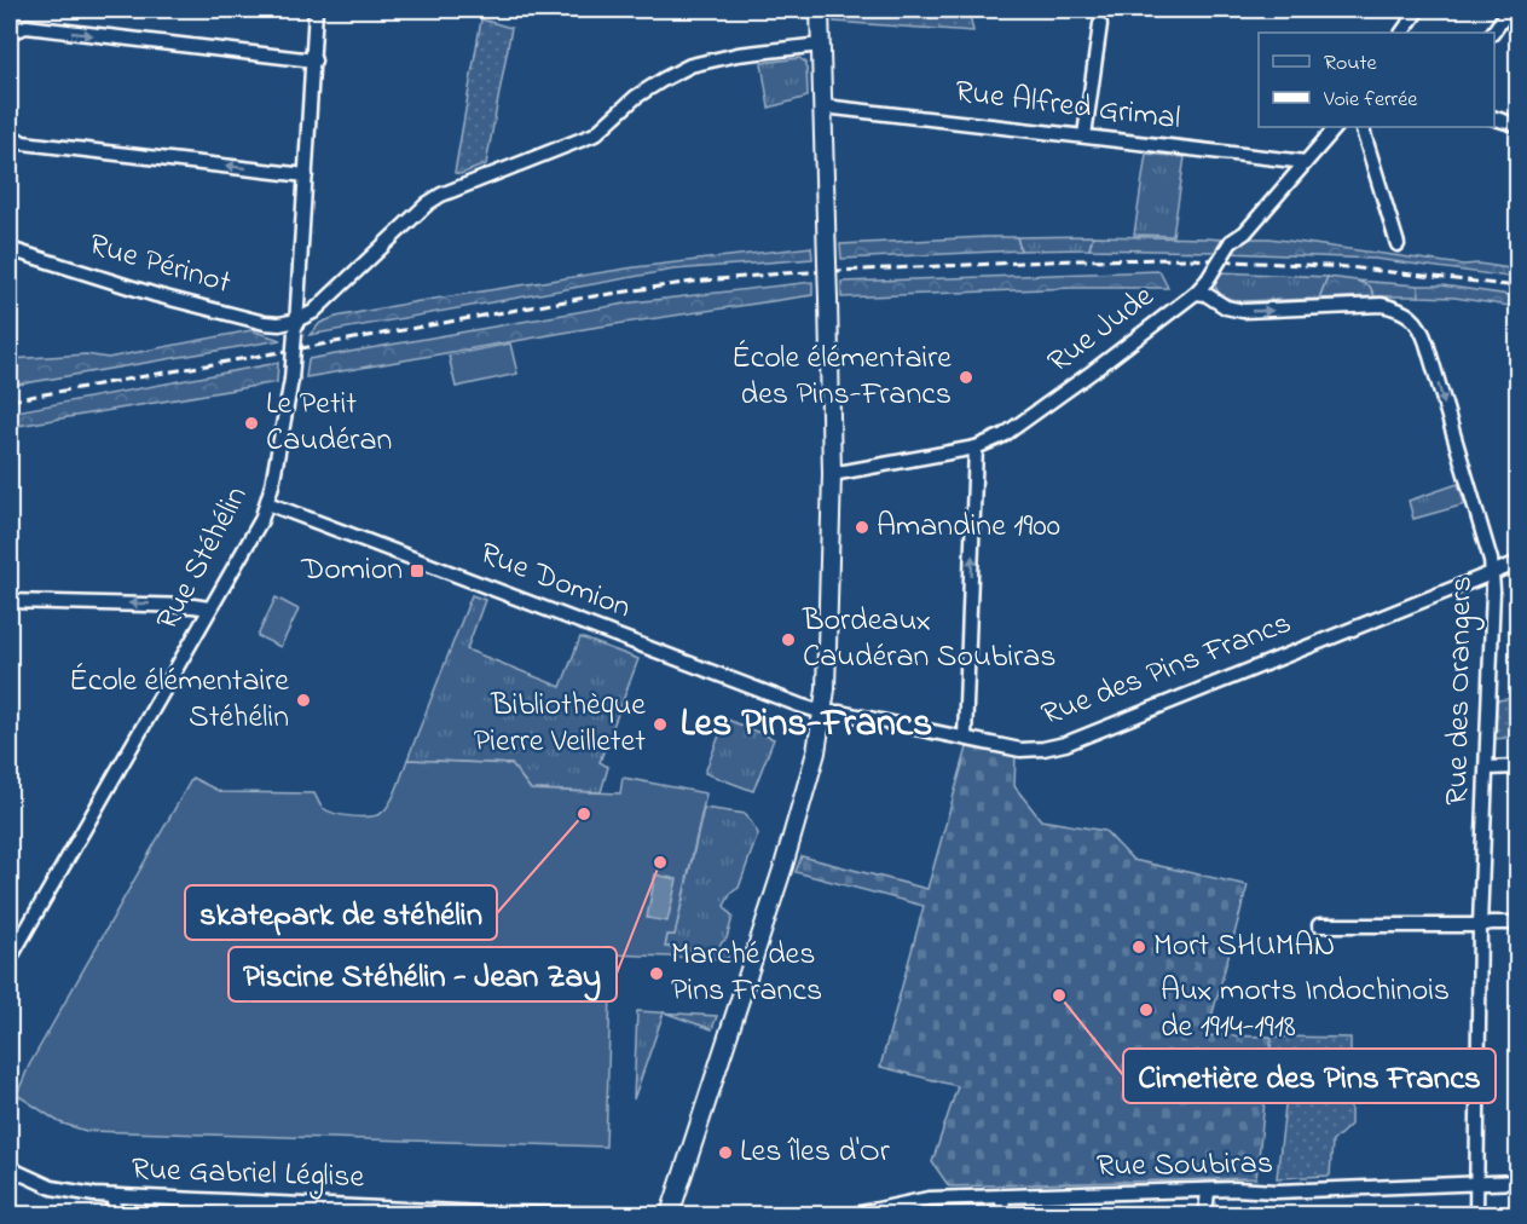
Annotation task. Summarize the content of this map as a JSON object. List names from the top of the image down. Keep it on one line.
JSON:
{"streets":{"street":["Rue Alfred Grimal","Rue Périnot","Rue Jude","Rue Stéhélin","Rue Domion","Rue des Pins Francs","Rue des Orangers","Rue Soubiras","Rue Gabriel Léglise"]},"crossings":[["Rue Alfred Grimal","Rue Jude"],["Rue Périnot","Rue Stéhélin"],["Rue Jude","Rue des Orangers"],["Rue Stéhélin","Rue Domion"],["Rue Domion","Rue des Pins Francs"],["Rue des Pins Francs","Rue des Orangers"],["Rue des Orangers","Rue Soubiras"]],"one_way":["Rue des Orangers"],"districts":["Les Pins-Francs"],"places":{"other":["École élémentaire des Pins-Francs","Le Petit Caudéran","Amandine 1900","Bordeaux Caudéran Soubiras","École élémentaire Stéhélin","Bibliothèque Pierre Veilletet","skatepark de stéhélin","Piscine Stéhélin - Jean Zay","Mort SHUMAN","Marché des Pins Francs","Cimetière des Pins Francs","Aux morts Indochinois de 1914-1918","Les îles d'Or"],"transit":["Domion"]},"legend":["Route","Voie ferrée"]}
